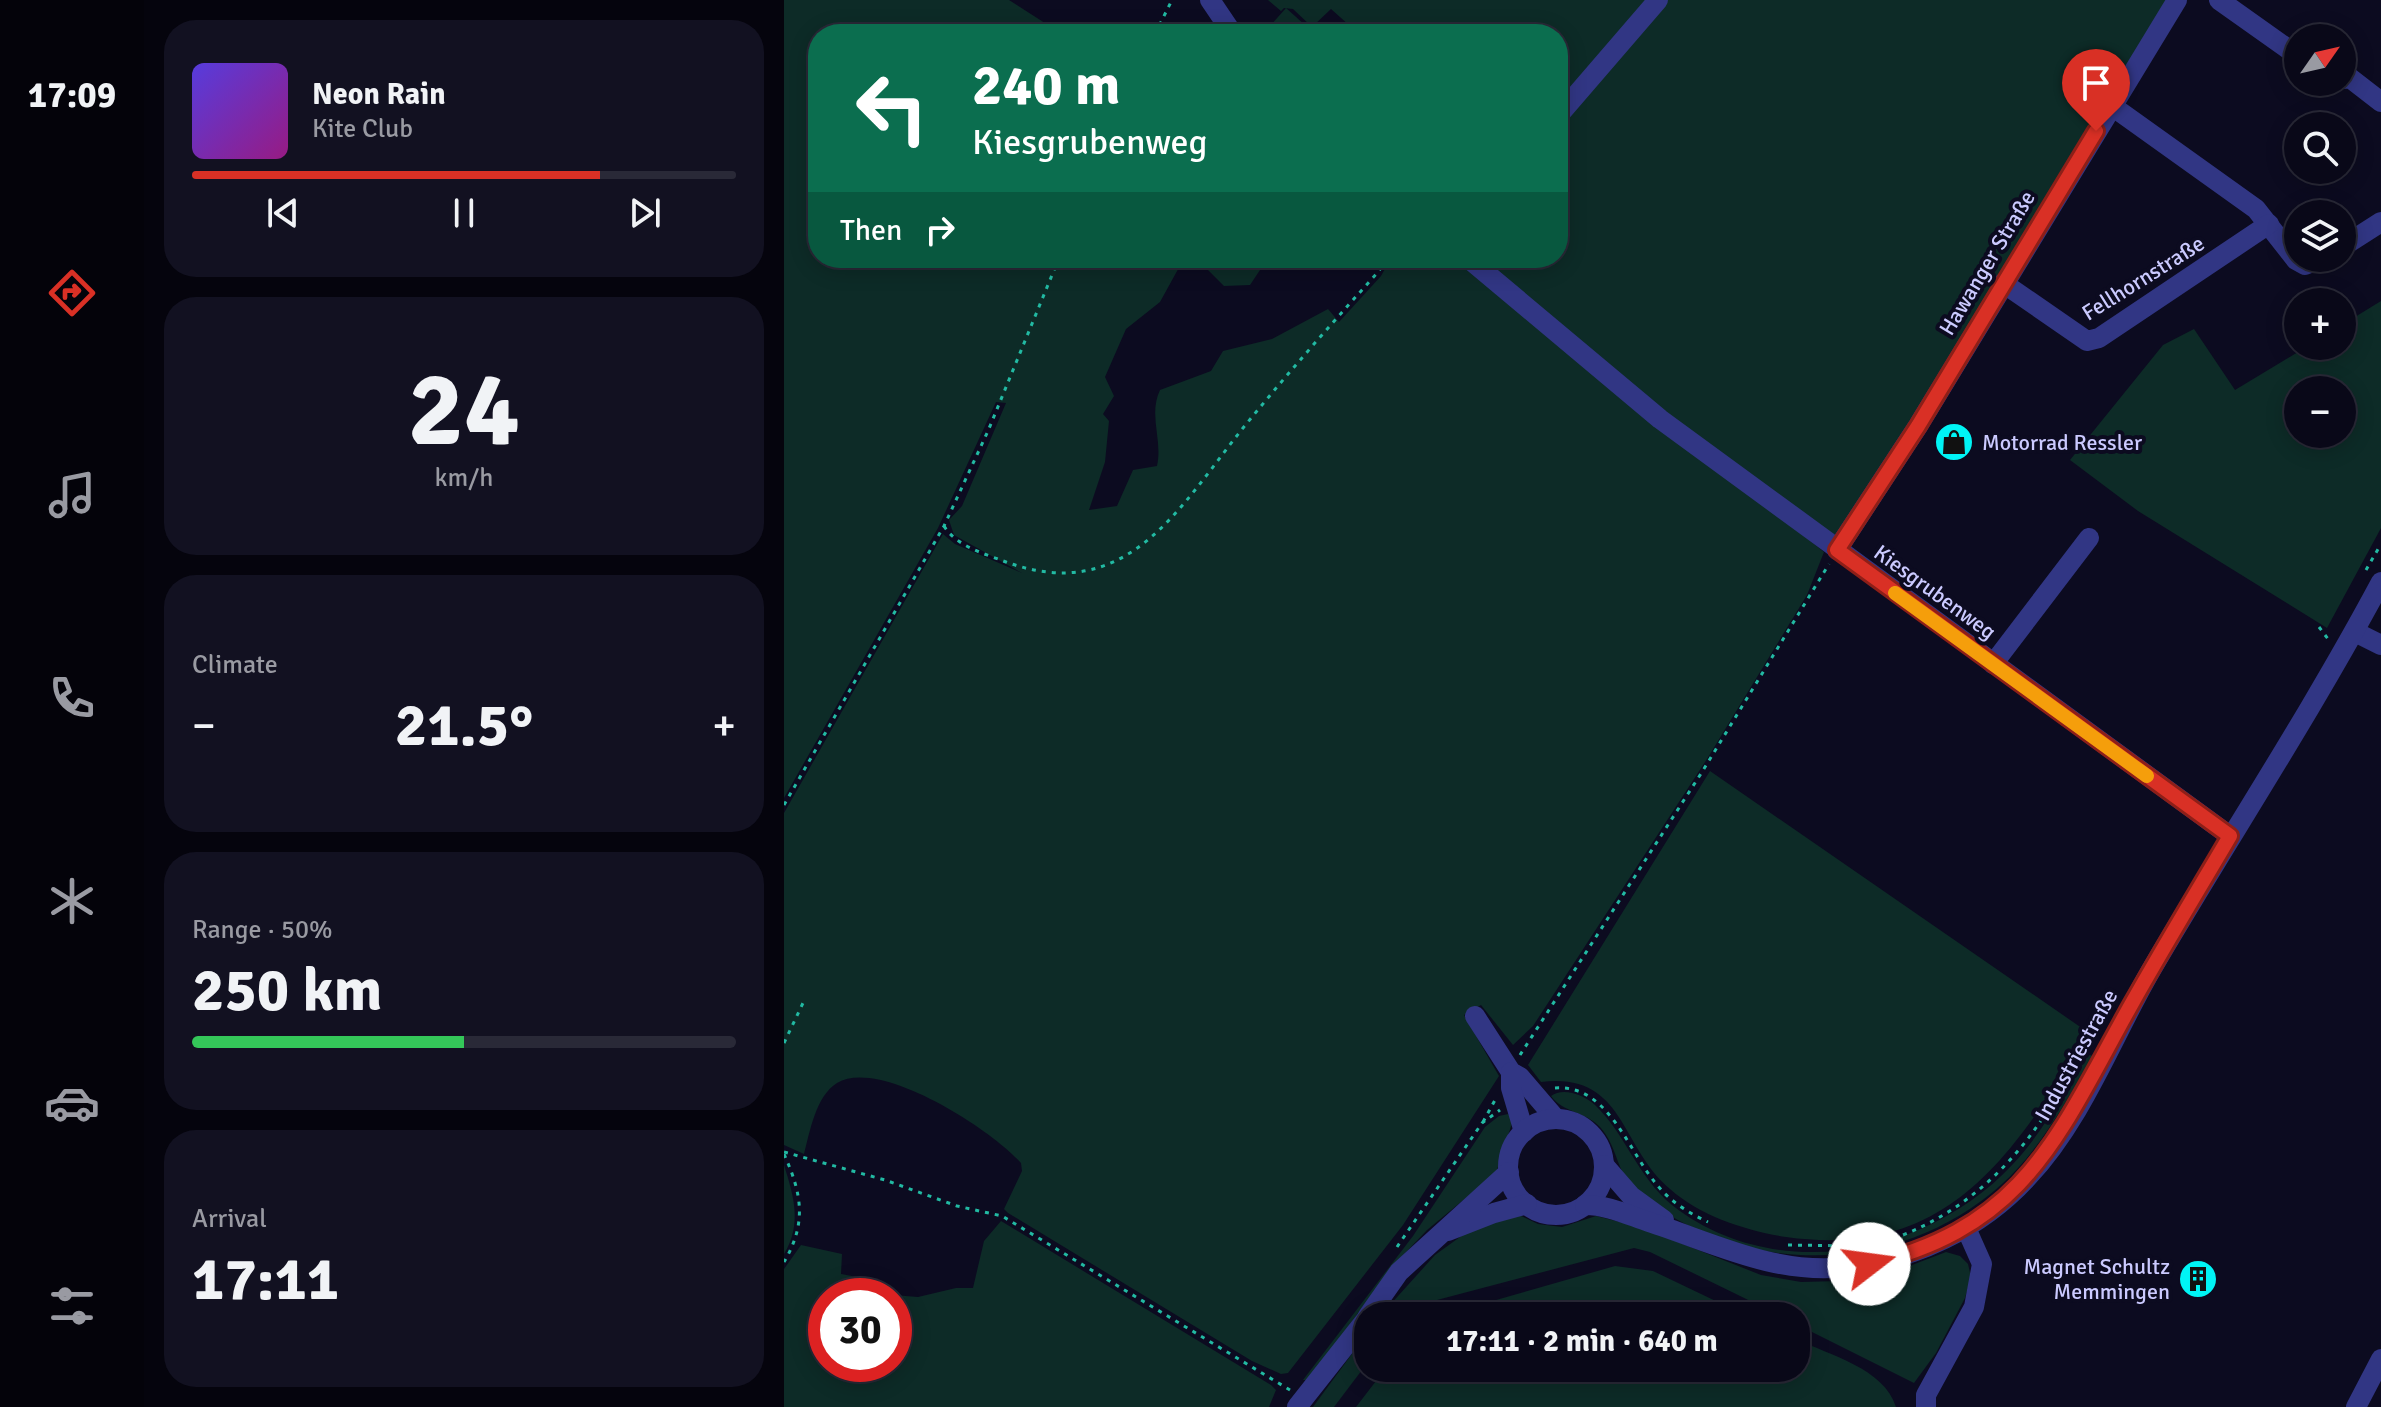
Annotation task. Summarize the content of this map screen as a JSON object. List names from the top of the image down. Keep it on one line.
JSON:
{"streets":{"street":["Hawanger Straße","Fellhornstraße","Kiesgrubenweg","Industriestraße"]},"crossings":[["Hawanger Straße","Fellhornstraße"],["Hawanger Straße","Kiesgrubenweg"],["Kiesgrubenweg","Industriestraße"]],"places":{"shop":["Motorrad Ressler"],"building":["Magnet Schultz Memmingen"]},"north":"top right","page":{"tabs":"17:09","map_buttons":["+","−"],"turn":["240 m","Kiesgrubenweg"],"song":["Neon Rain","Kite Club"],"then":"Then","tile":[["24","km/h"],"Climate",["Range · 50%","250 km"],["Arrival","17:11"]],"heat":["−","21.5°","+"],"limit":"30","trip":"17:11 · 2 min · 640 m"}}
